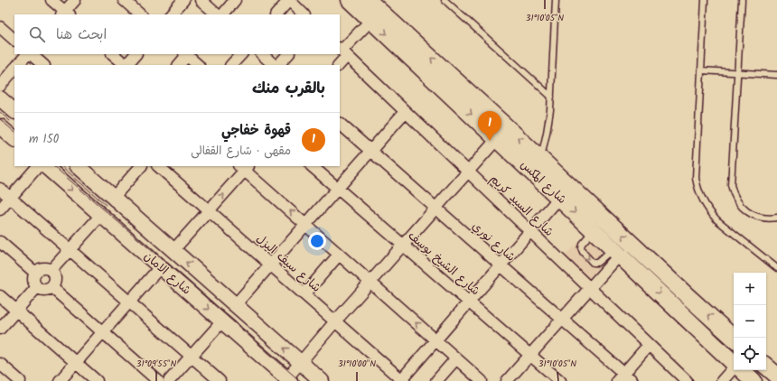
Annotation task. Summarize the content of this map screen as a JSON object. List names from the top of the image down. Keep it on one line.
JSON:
{"streets":{"main road":["شارع المكس"],"street":["شارع السيد كريم","شارع نوري","شارع سيف اليزل","شارع الشيخ يوسف","شارع الامان"]},"page":{"search":"ابحث هنا","heading":"بالقرب منك","pins":"1","list":[{"mark":"1","name":"قهوة خفاجي","note":"مقهى · شارع القفالى","value":"150 m"}],"map_buttons":["+","−"]},"coordinates":["31°10'05\"N","31°09'55\"N","31°10'00\"N"]}
